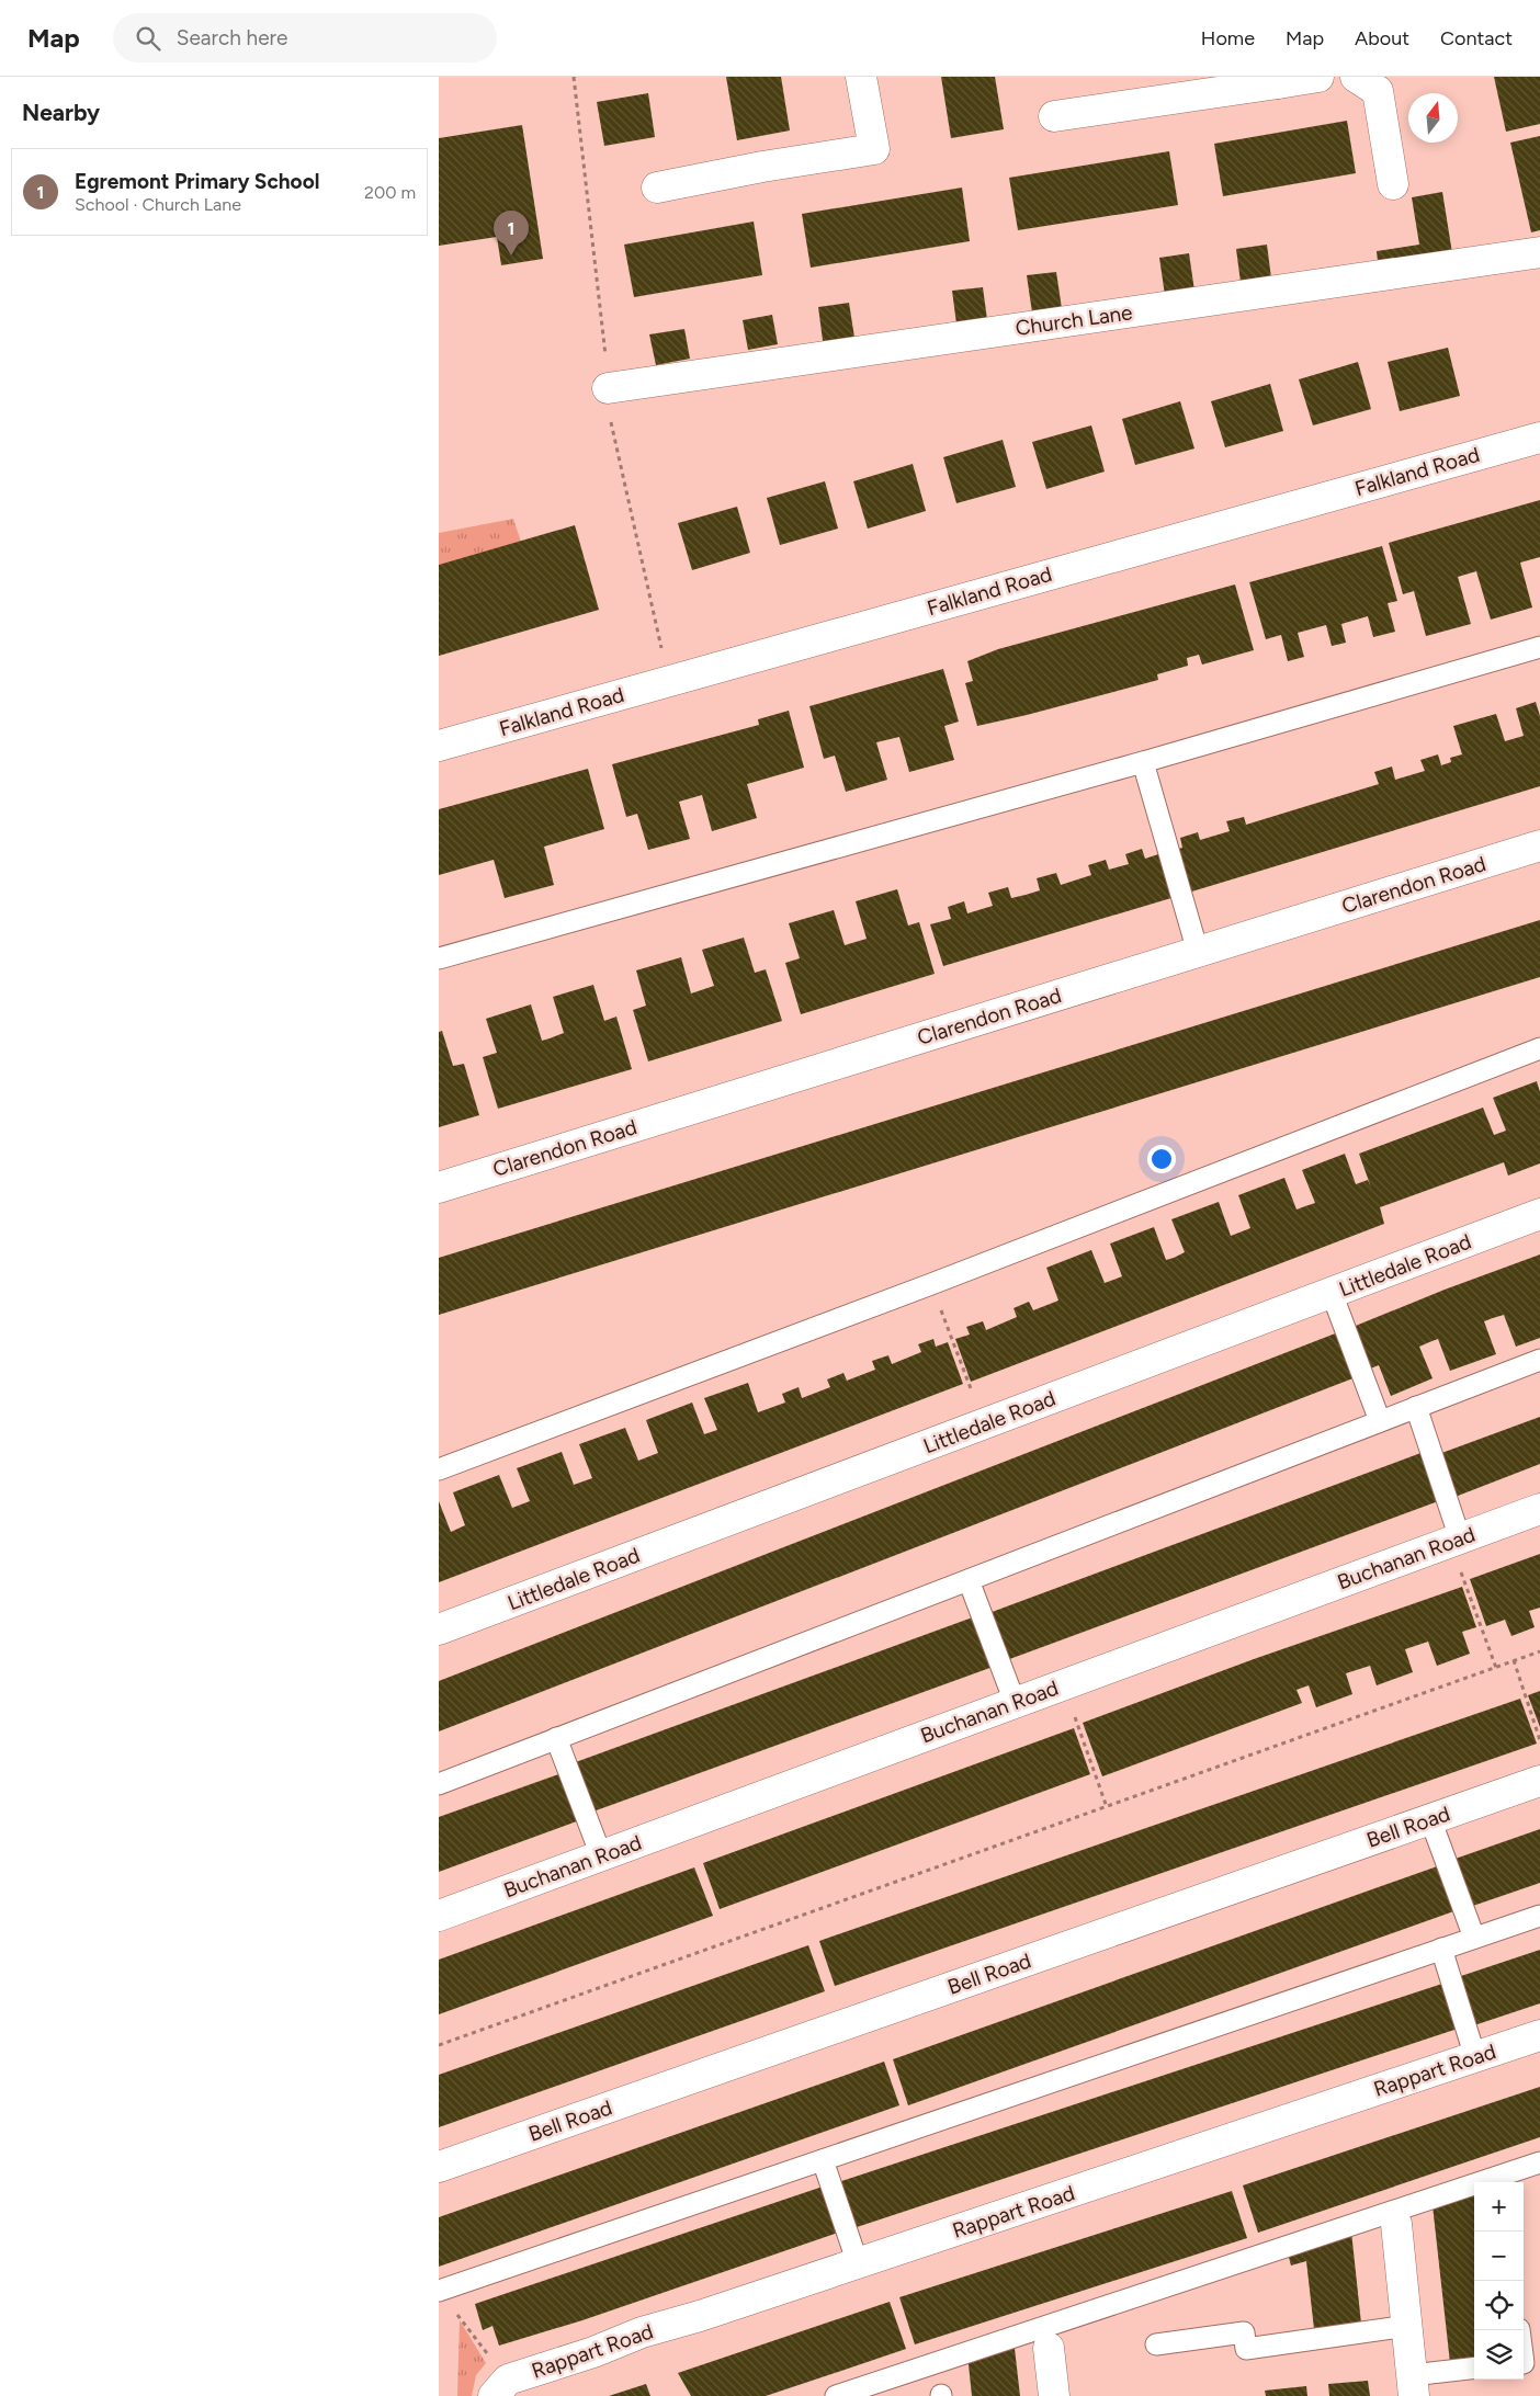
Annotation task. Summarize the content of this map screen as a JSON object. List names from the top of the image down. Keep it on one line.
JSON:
{"streets":{"street":["Church Lane","Falkland Road","Clarendon Road","Littledale Road","Buchanan Road","Bell Road","Rappart Road"]},"north":"top","page":{"header":"Map","search":"Search here","nav":["Home","Map","About","Contact"],"heading":"Nearby","list":[{"mark":"1","name":"Egremont Primary School","note":"School · Church Lane","value":"200 m"}],"pins":"1","map_buttons":["+","−"]}}
